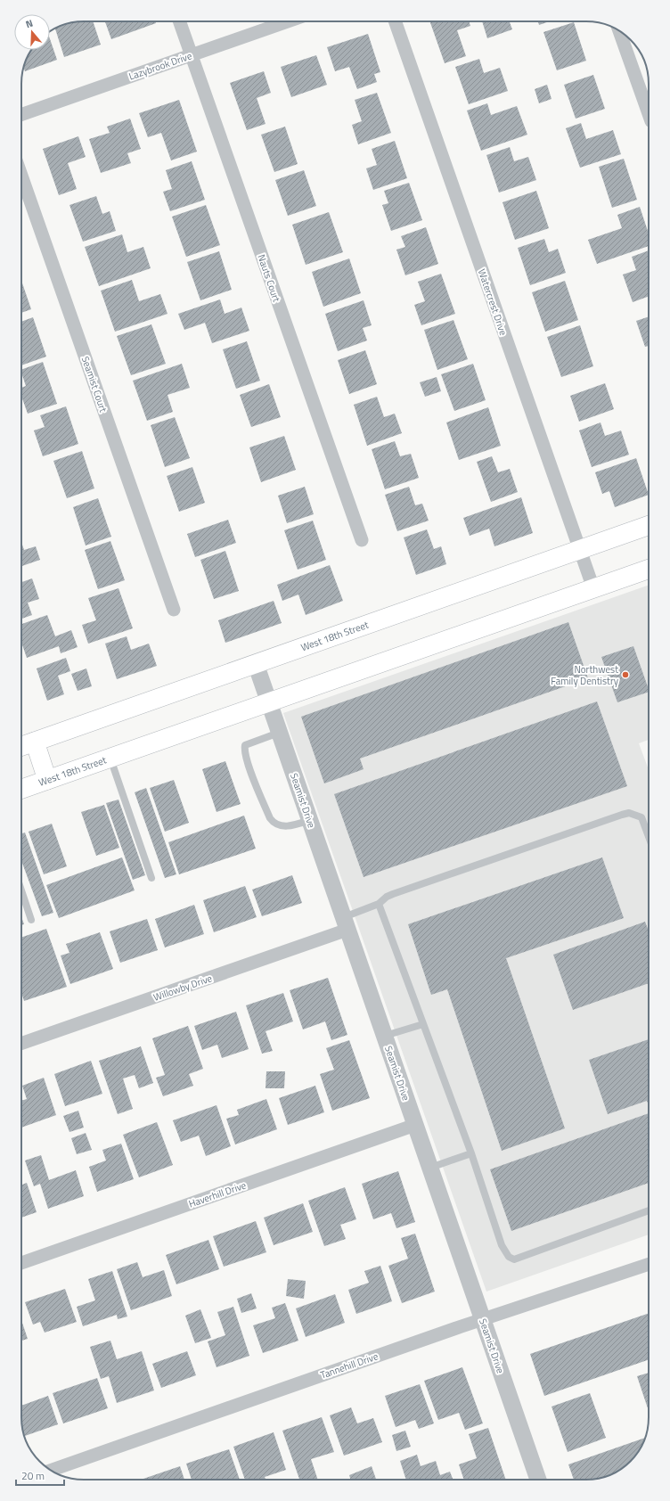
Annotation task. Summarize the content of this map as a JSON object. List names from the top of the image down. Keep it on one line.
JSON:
{"streets":{"main road":["West 18th Street"],"street":["Lazybrook Drive","Nauts Court","Watercrest Drive","Seamist Court","Seamist Drive","Willowby Drive","Haverhill Drive","Tannehill Drive"]},"crossings":[["Lazybrook Drive","Nauts Court"],["Watercrest Drive","West 18th Street"],["West 18th Street","Seamist Drive"],["Seamist Drive","Willowby Drive"],["Seamist Drive","Haverhill Drive"],["Seamist Drive","Tannehill Drive"]],"places":["Northwest Family Dentistry"],"scale_bar":"20 m","north":"top"}
